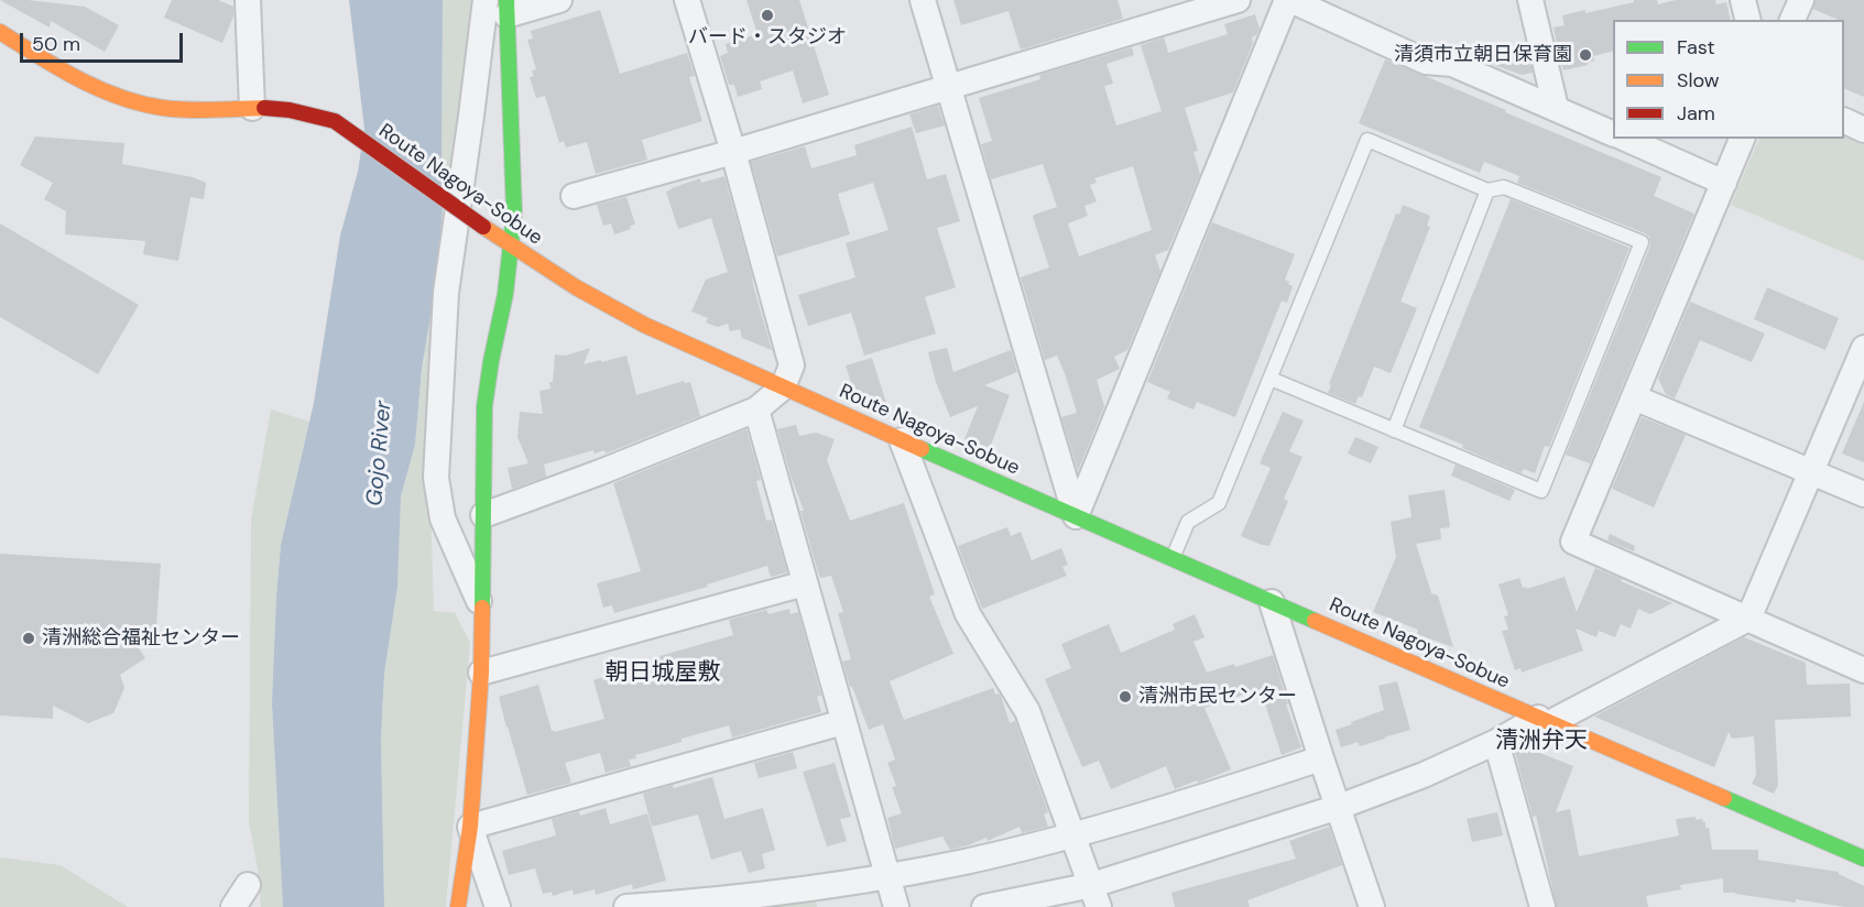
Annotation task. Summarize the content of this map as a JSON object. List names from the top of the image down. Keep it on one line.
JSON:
{"streets":{"main road":["Route Nagoya-Sobue"]},"districts":["朝日城屋敷","清洲弁天"],"water":["Gojo River"],"places":["バード・スタジオ","清須市立朝日保育園","清洲総合福祉センター","清洲市民センター"],"legend":["Fast","Slow","Jam"],"scale_bar":"50 m"}
